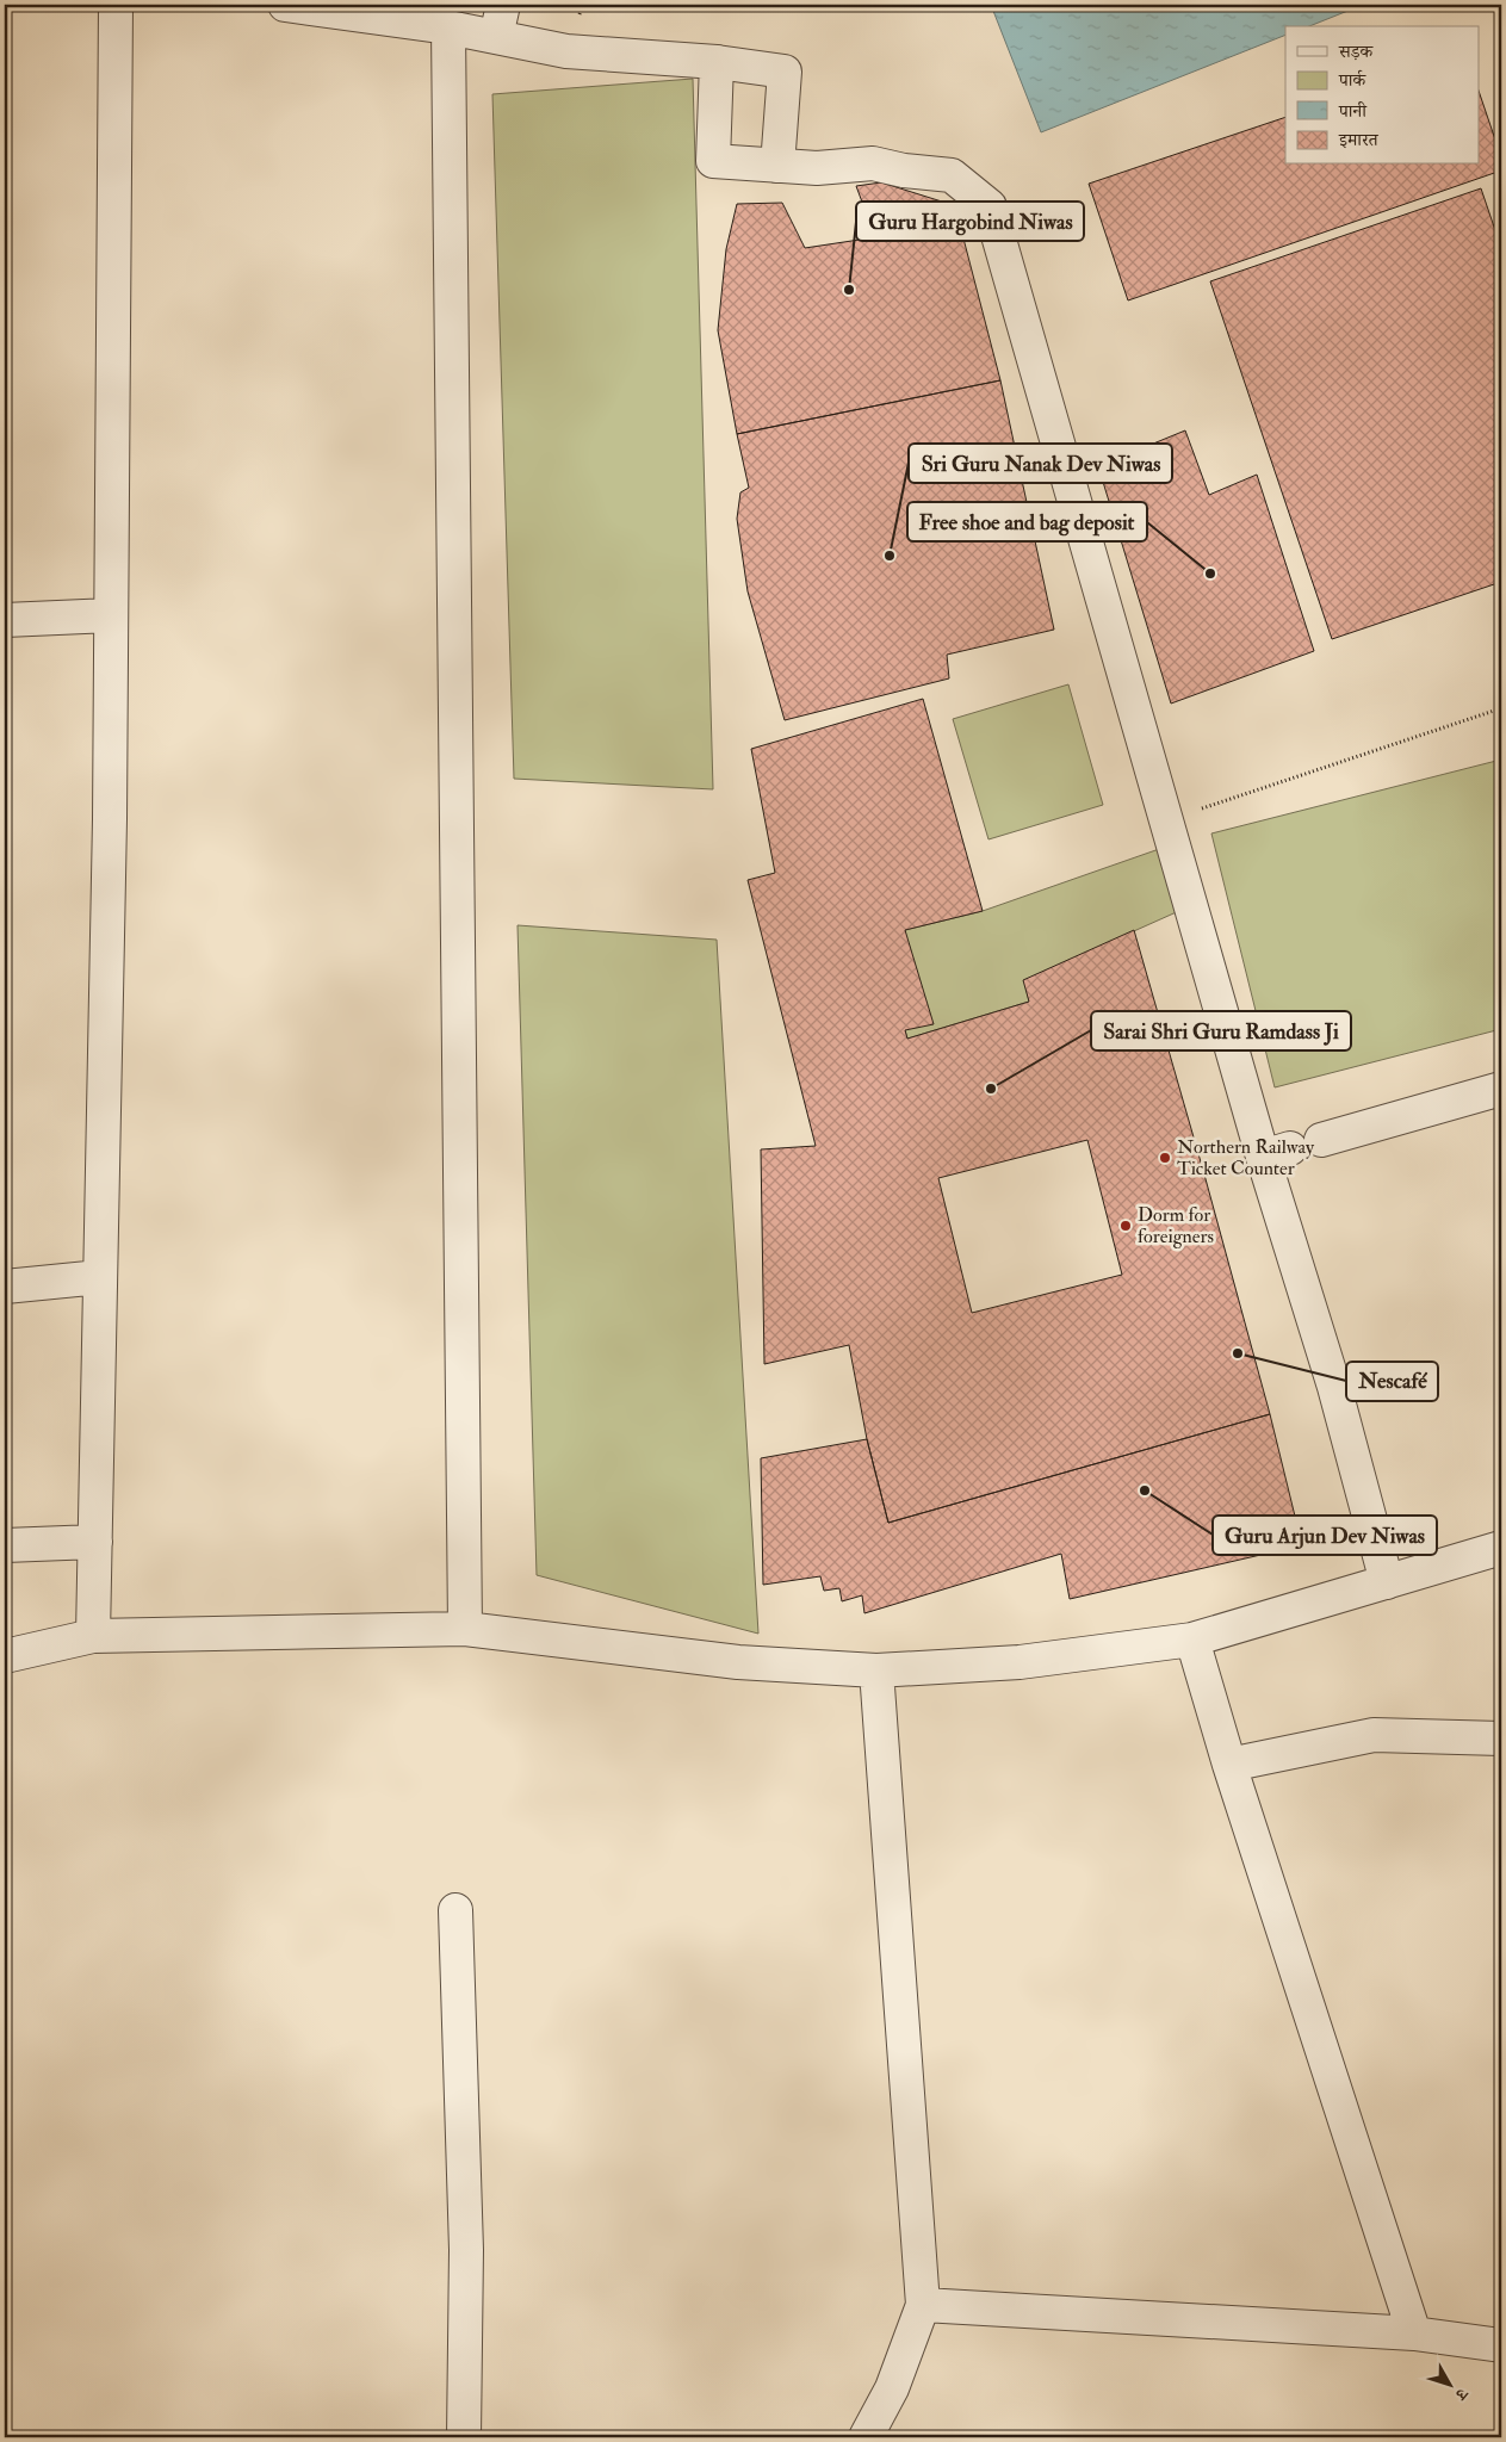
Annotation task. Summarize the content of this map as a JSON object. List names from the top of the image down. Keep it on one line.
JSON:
{"places":["Guru Hargobind Niwas","Sri Guru Nanak Dev Niwas","Free shoe and bag deposit","Sarai Shri Guru Ramdass Ji","Northern Railway Ticket Counter","Dorm for foreigners","Nescafé","Guru Arjun Dev Niwas"],"legend":["सड़क","पार्क","पानी","इमारत"],"north":"bottom right"}
